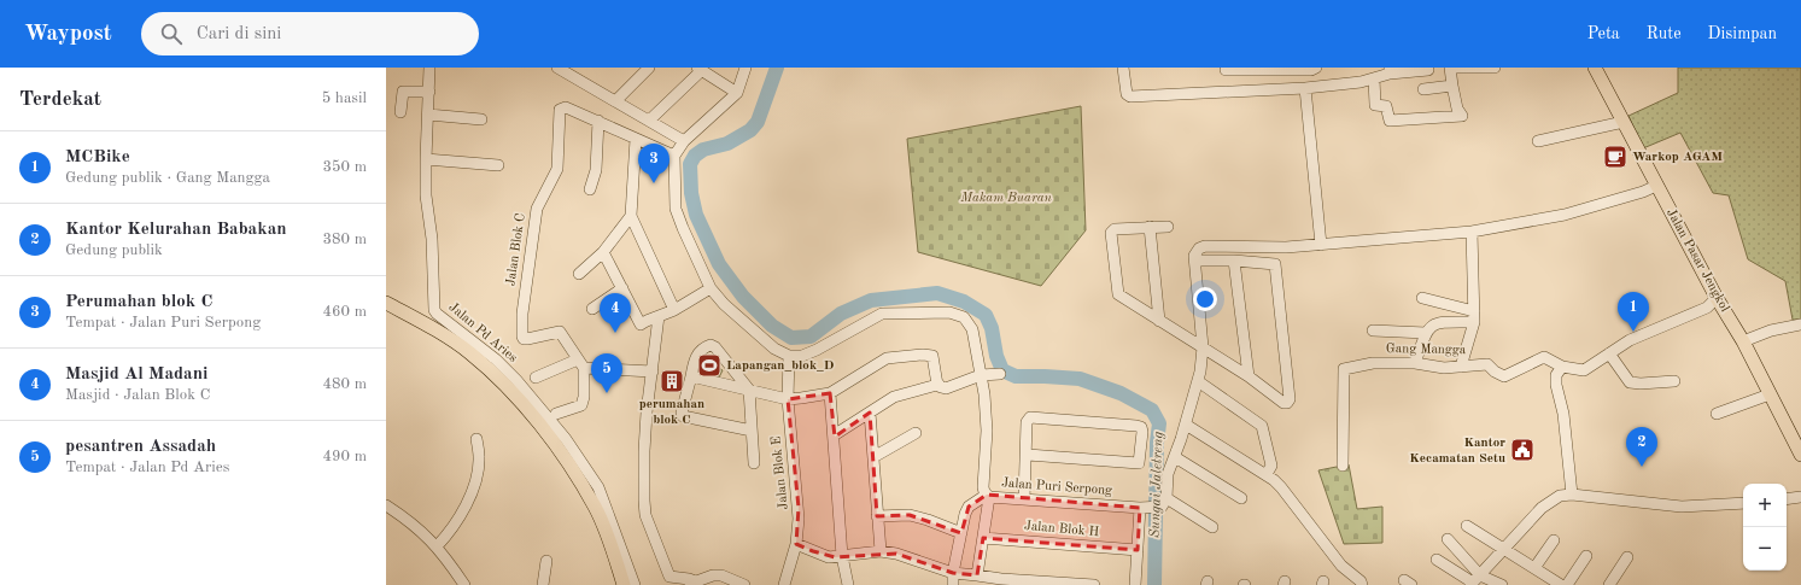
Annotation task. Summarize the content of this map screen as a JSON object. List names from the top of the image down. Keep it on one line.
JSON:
{"streets":{"main road":["Jalan Pasar Jengkol"],"street":["Jalan Blok C","Jalan Pd Aries","Gang Mangga","Jalan Blok E","Jalan Puri Serpong","Jalan Blok H"]},"crossings":[["Jalan Pasar Jengkol","Gang Mangga"],["Jalan Blok E","Jalan Puri Serpong"]],"water":["Sungai Jaletreng"],"parks":["Makam Buaran"],"places":{"cafe":["Warkop AGAM"],"sports":["Lapangan_blok_D"],"building":["perumahan blok C"],"public building":["Kantor Kecamatan Setu"]},"page":{"header":"Waypost","search":"Cari di sini","nav":["Peta","Rute","Disimpan"],"heading":["Terdekat","5 hasil"],"list":[{"mark":"1","name":"MCBike","note":"Gedung publik · Gang Mangga","value":"350 m"},{"mark":"2","name":"Kantor Kelurahan Babakan","note":"Gedung publik","value":"380 m"},{"mark":"3","name":"Perumahan blok C","note":"Tempat · Jalan Puri Serpong","value":"460 m"},{"mark":"4","name":"Masjid Al Madani","note":"Masjid · Jalan Blok C","value":"480 m"},{"mark":"5","name":"pesantren Assadah","note":"Tempat · Jalan Pd Aries","value":"490 m"}],"pins":["3","1","4","5","2"],"map_buttons":["+","−"]}}
